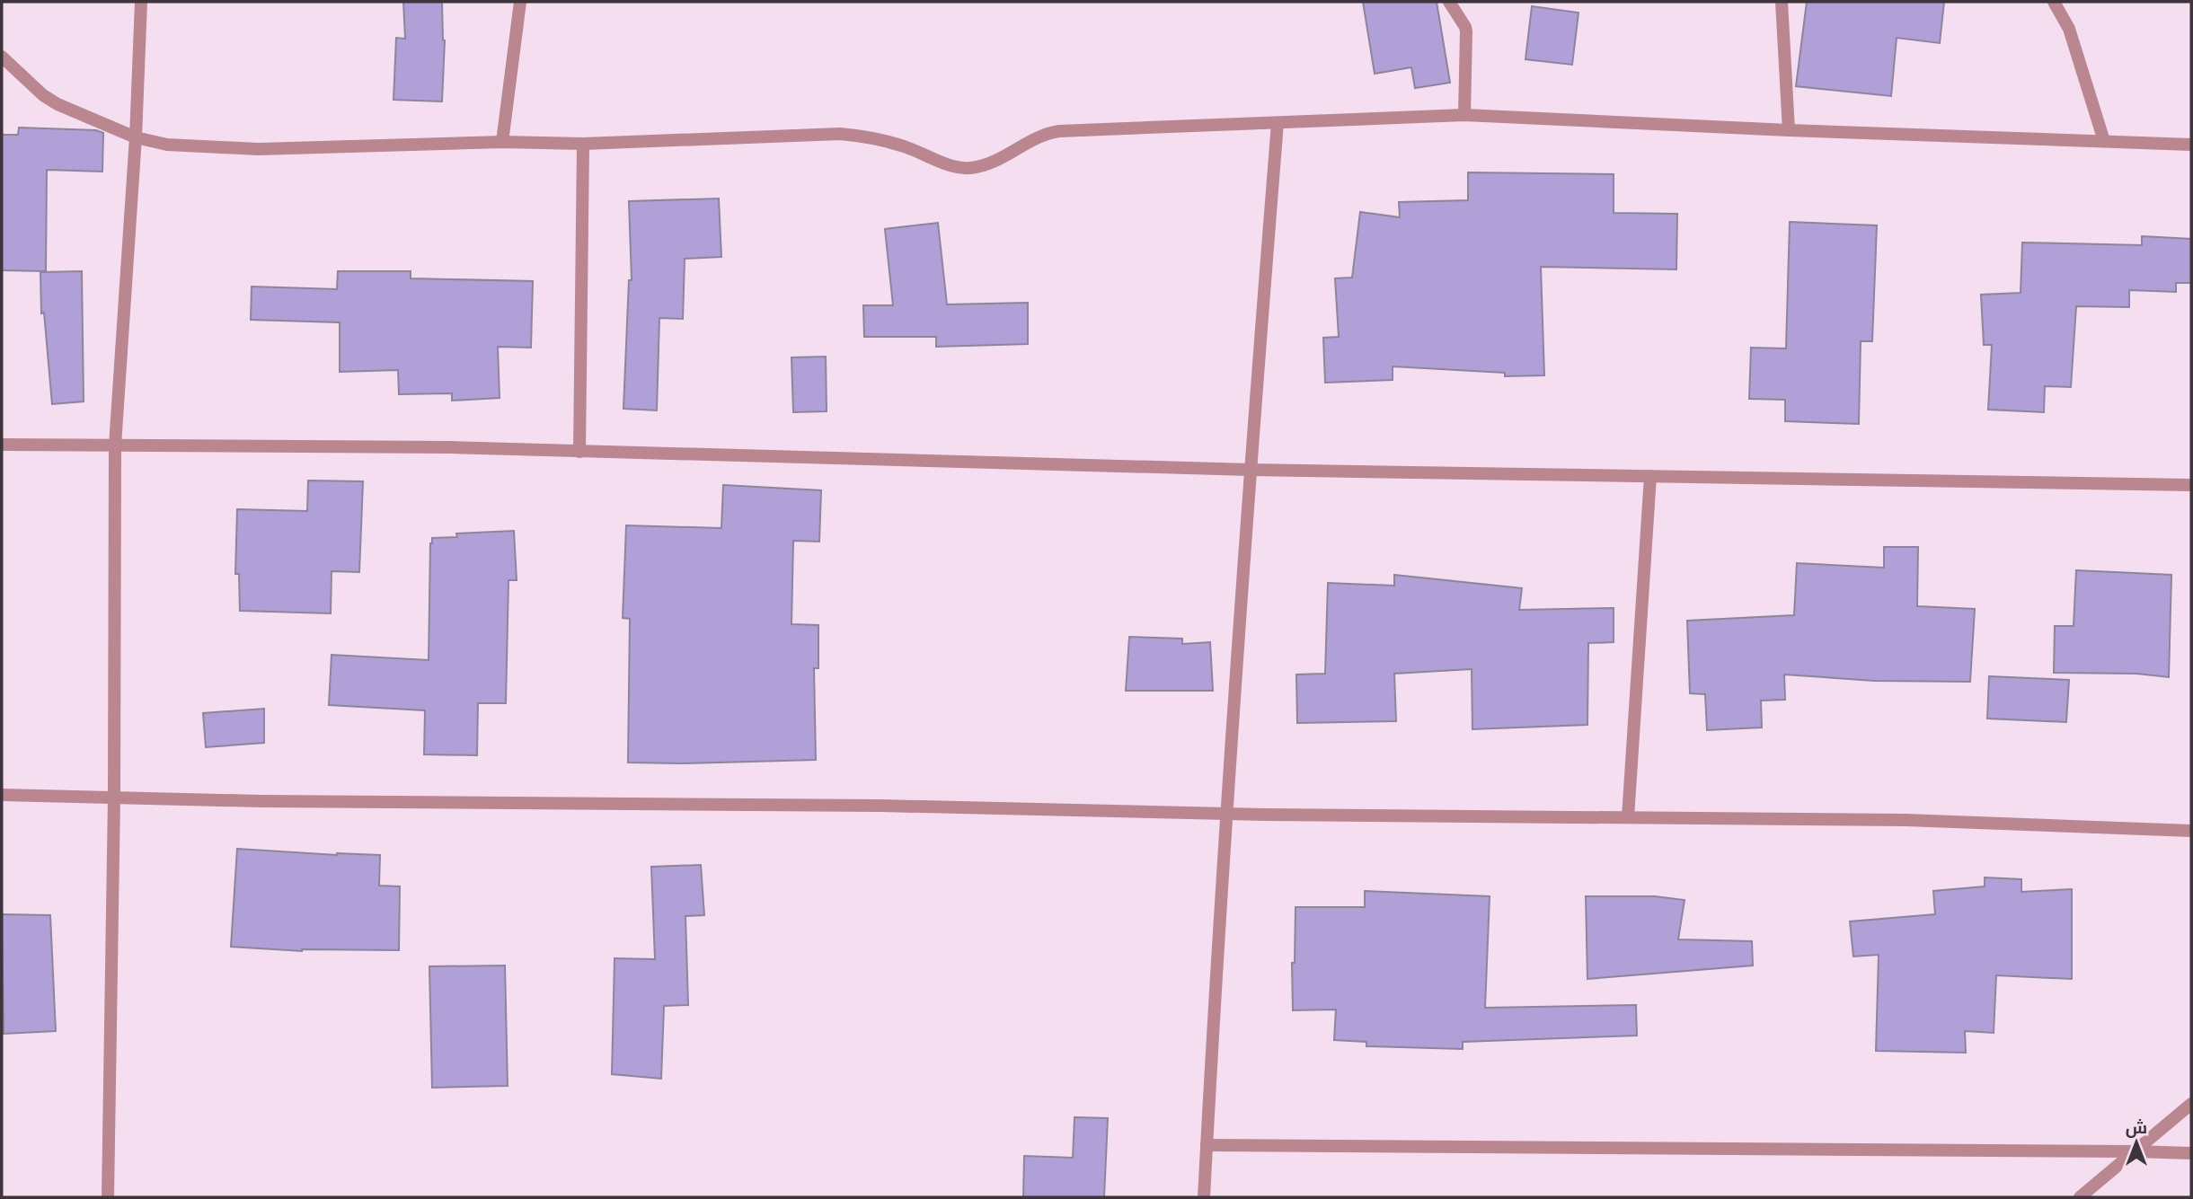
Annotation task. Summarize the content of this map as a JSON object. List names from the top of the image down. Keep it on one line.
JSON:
{"north":"top"}
